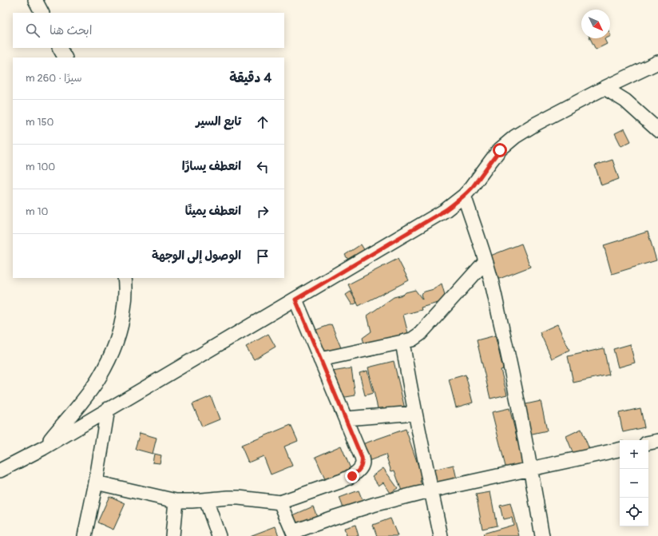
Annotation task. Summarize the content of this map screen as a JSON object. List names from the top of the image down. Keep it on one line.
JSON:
{"north":"bottom right","page":{"search":"ابحث هنا","heading":["4 دقيقة","سيرًا · 260 m"],"list":[["تابع السير","150 m"],["انعطف يسارًا","100 m"],["انعطف يمينًا","10 m"],"الوصول إلى الوجهة"],"map_buttons":["+","−"]}}
